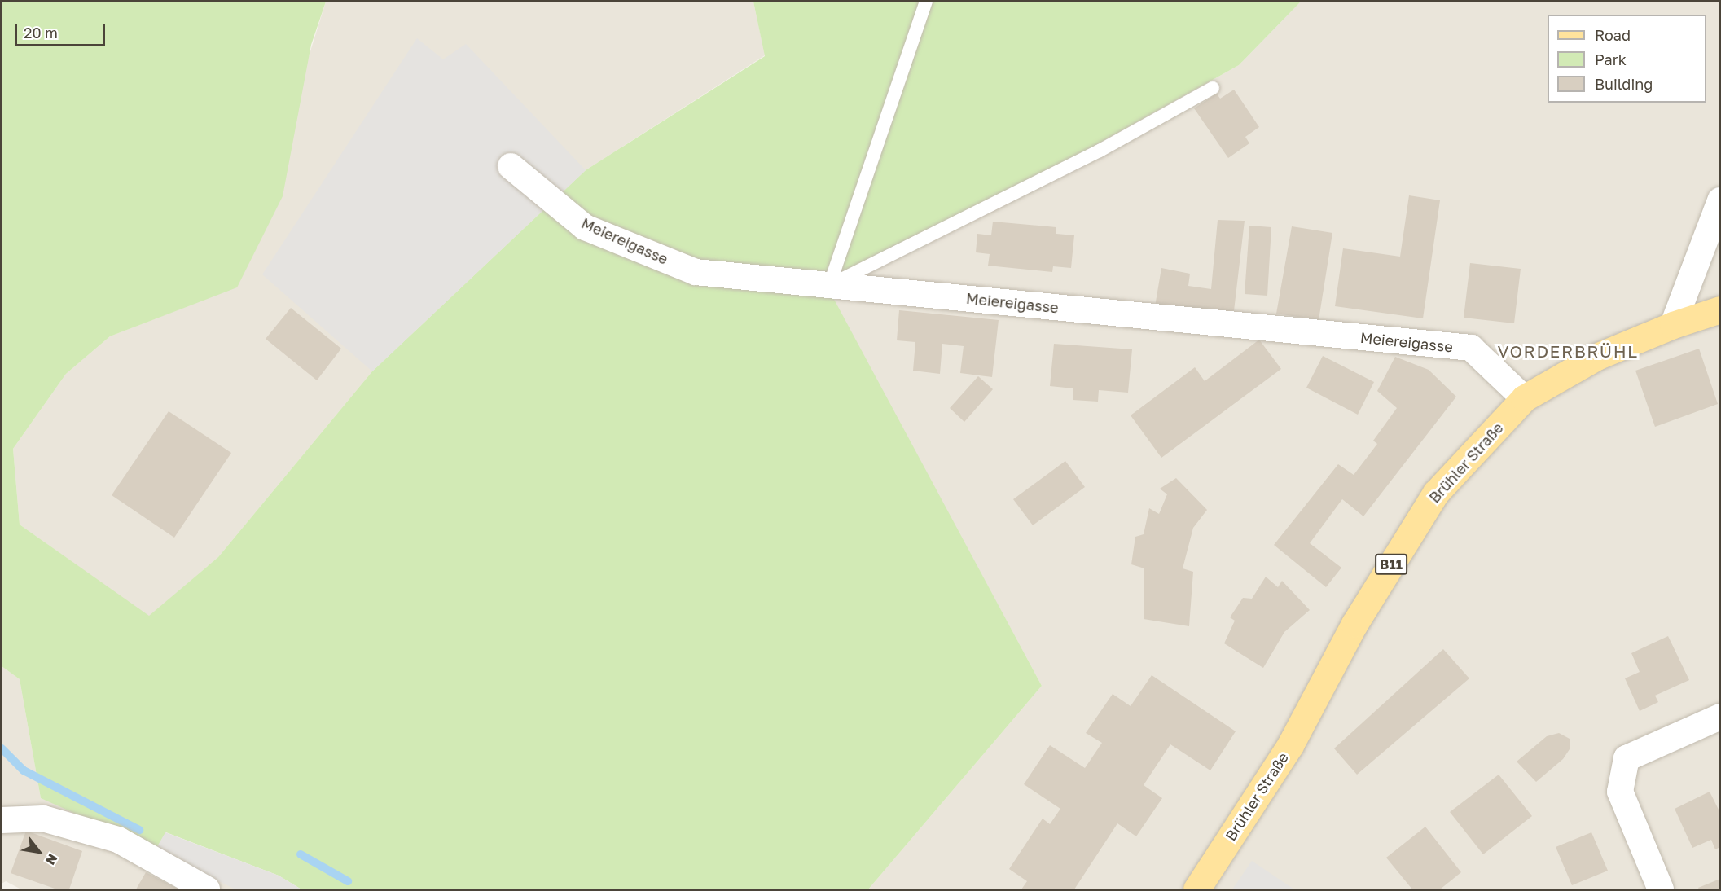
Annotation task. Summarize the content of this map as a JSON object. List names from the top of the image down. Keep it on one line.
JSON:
{"streets":{"main road":["Brühler Straße","B11"],"street":["Meiereigasse"]},"crossings":[["Meiereigasse","Brühler Straße"]],"districts":["VORDERBRÜHL"],"legend":["Road","Park","Building"],"scale_bar":"20 m","north":"bottom right"}
